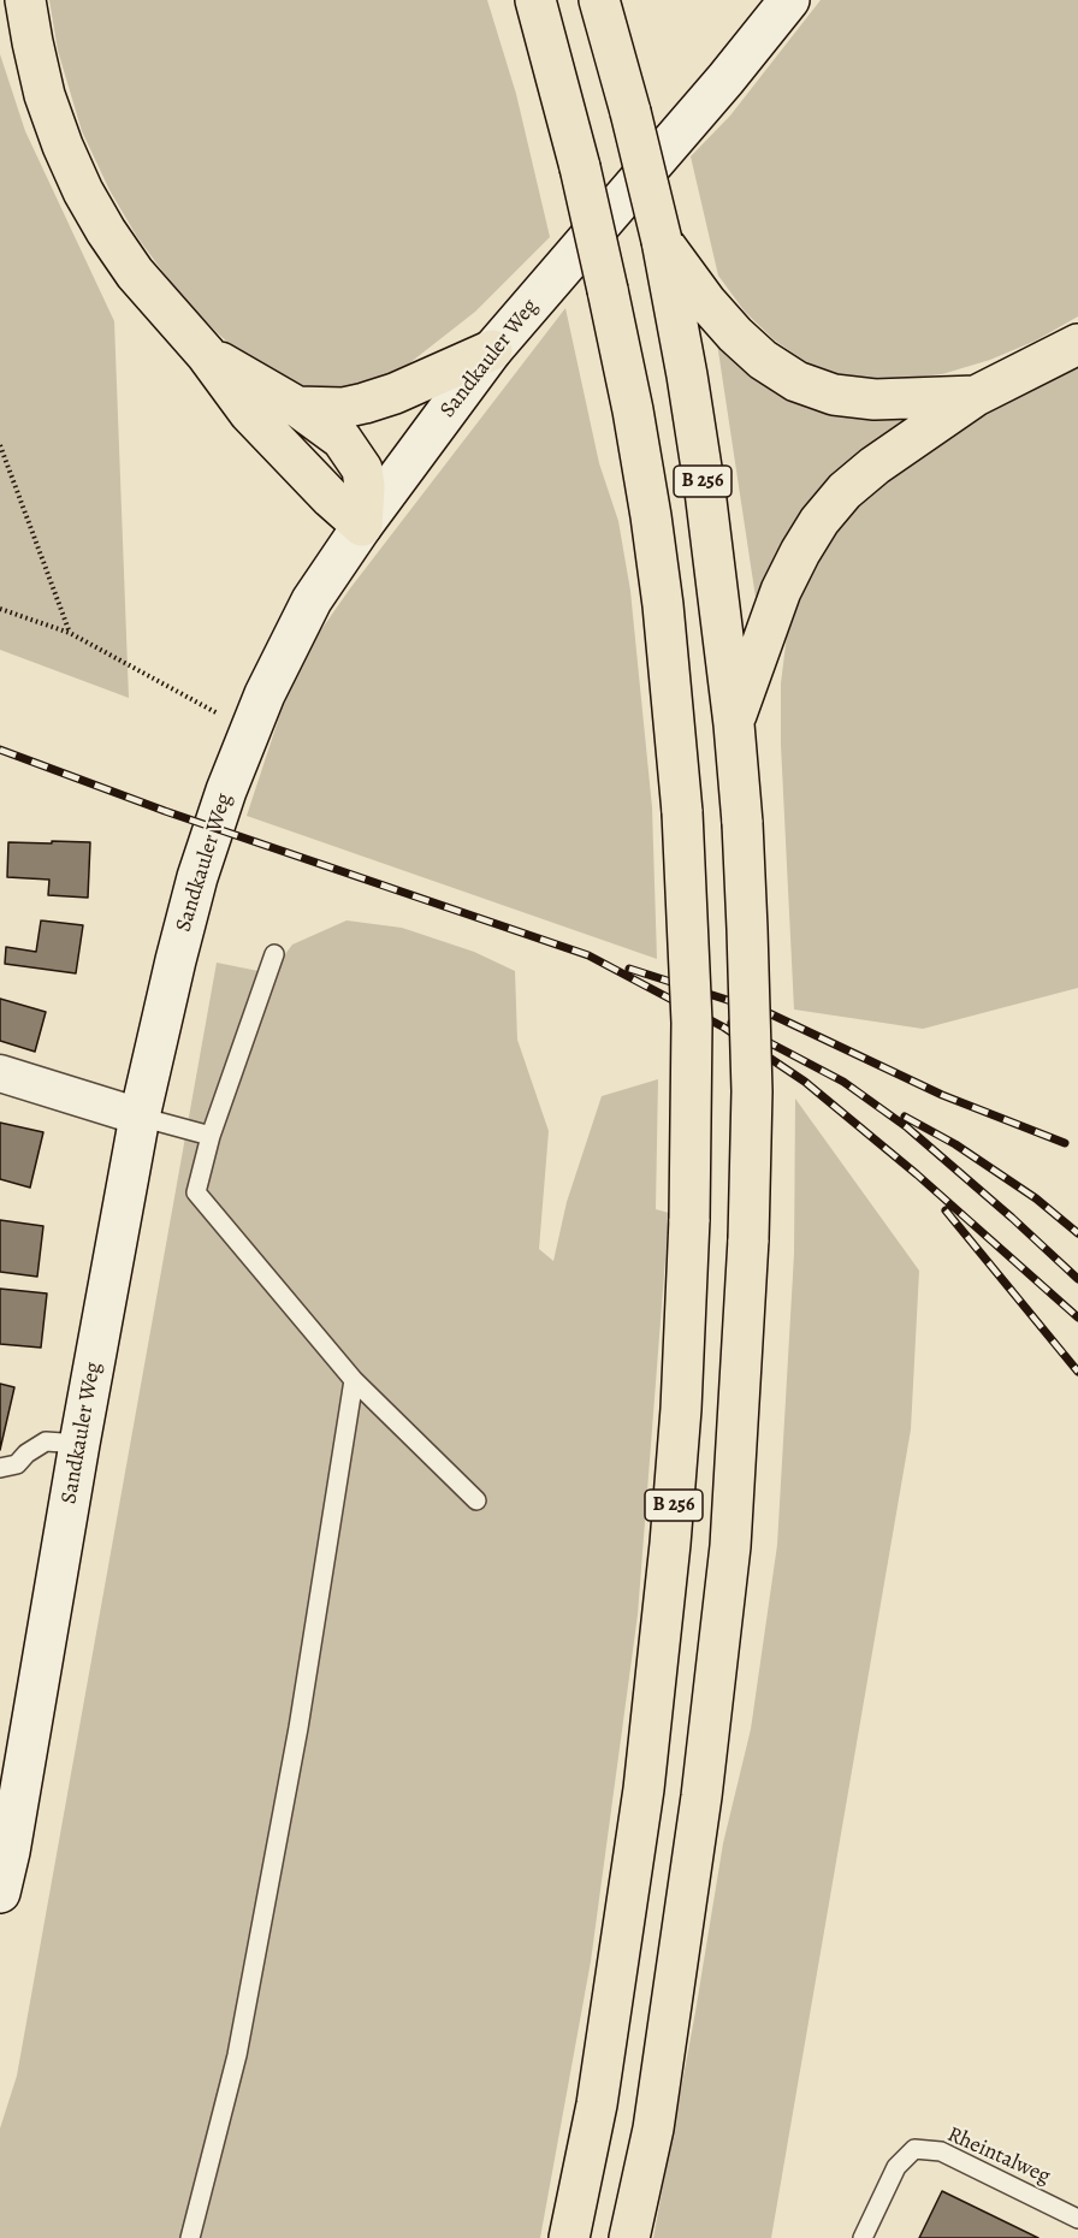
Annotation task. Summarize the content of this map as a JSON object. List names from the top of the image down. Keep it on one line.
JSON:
{"streets":{"highway":["B 256"],"street":["Sandkauler Weg"],"lane":["Rheintalweg"]}}
